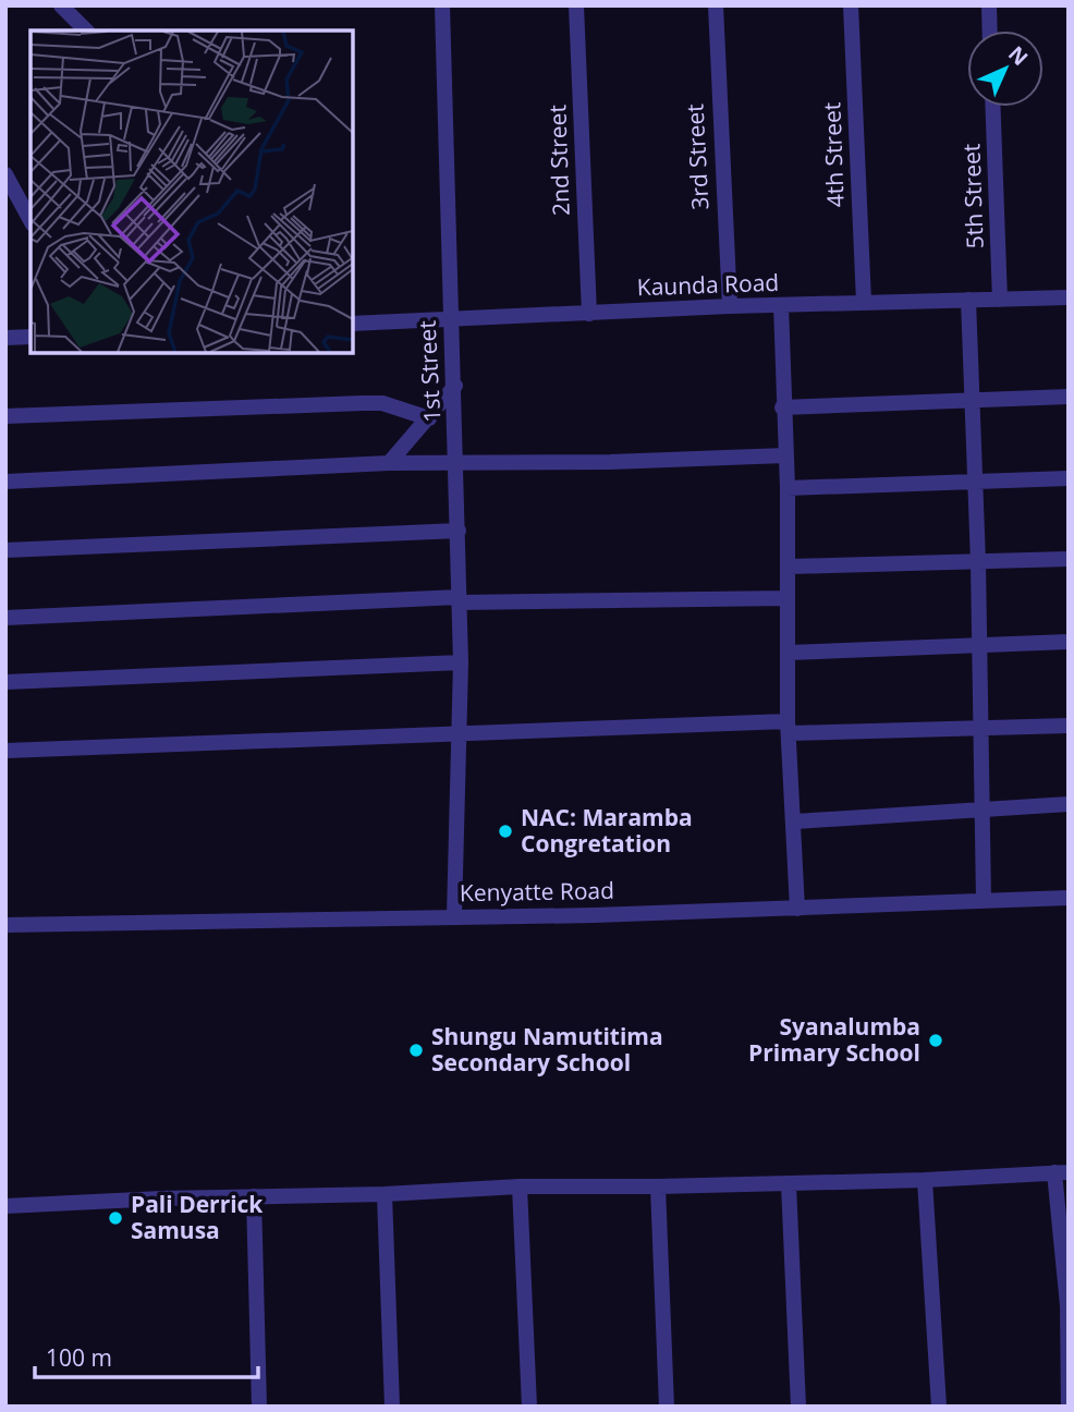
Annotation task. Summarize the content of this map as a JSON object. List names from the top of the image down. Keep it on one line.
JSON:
{"streets":{"street":["4th Street","3rd Street","2nd Street","5th Street","Kaunda Road","1st Street","Kenyatte Road"]},"crossings":[["4th Street","Kaunda Road"],["3rd Street","Kaunda Road"],["2nd Street","Kaunda Road"],["5th Street","Kaunda Road"],["Kaunda Road","1st Street"],["1st Street","Kenyatte Road"]],"places":["NAC: Maramba Congretation","Syanalumba Primary School","Shungu Namutitima Secondary School","Pali Derrick Samusa"],"scale_bar":"100 m","north":"top right"}
